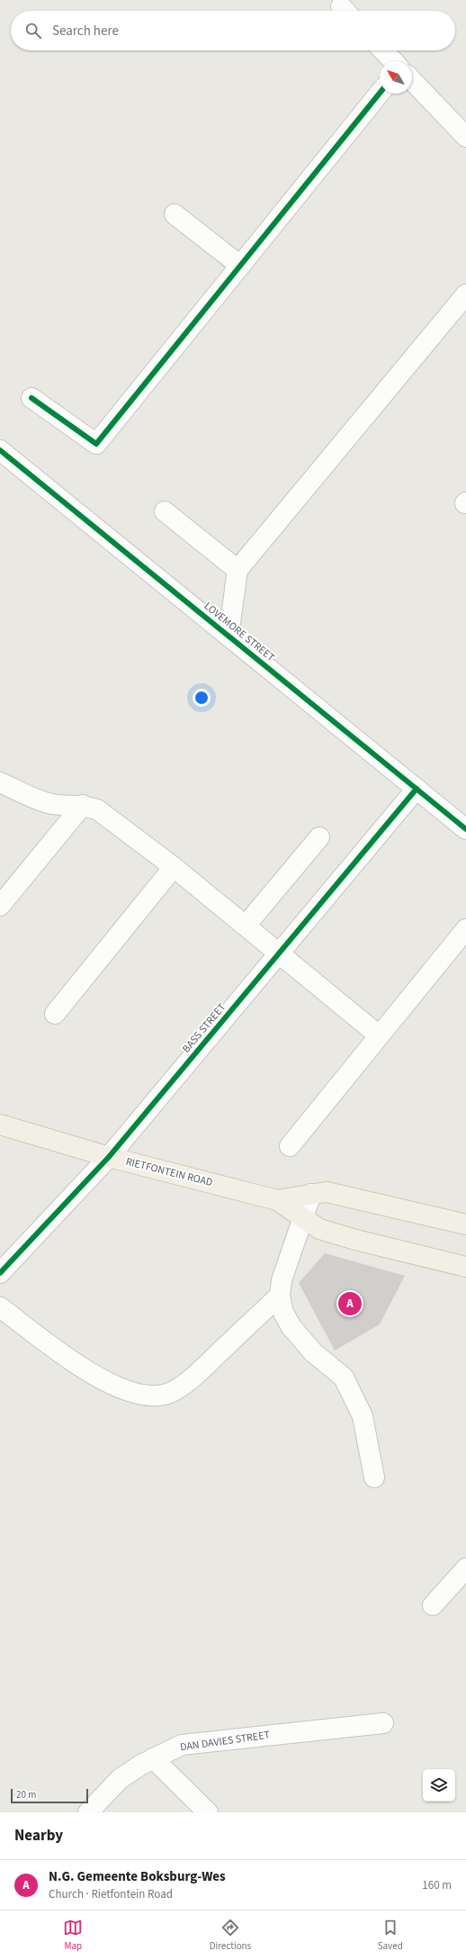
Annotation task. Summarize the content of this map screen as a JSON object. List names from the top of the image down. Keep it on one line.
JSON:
{"streets":{"main road":["RIETFONTEIN ROAD"],"street":["LOVEMORE STREET","BASS STREET","DAN DAVIES STREET"]},"crossings":[["LOVEMORE STREET","BASS STREET"],["BASS STREET","RIETFONTEIN ROAD"]],"scale_bar":"20 m","north":"top left","page":{"search":"Search here","pins":"A","scale":"20 m","heading":"Nearby","list":[{"mark":"A","name":"N.G. Gemeente Boksburg-Wes","note":"Church · Rietfontein Road","value":"160 m"}],"nav":["Map","Directions","Saved"]}}
